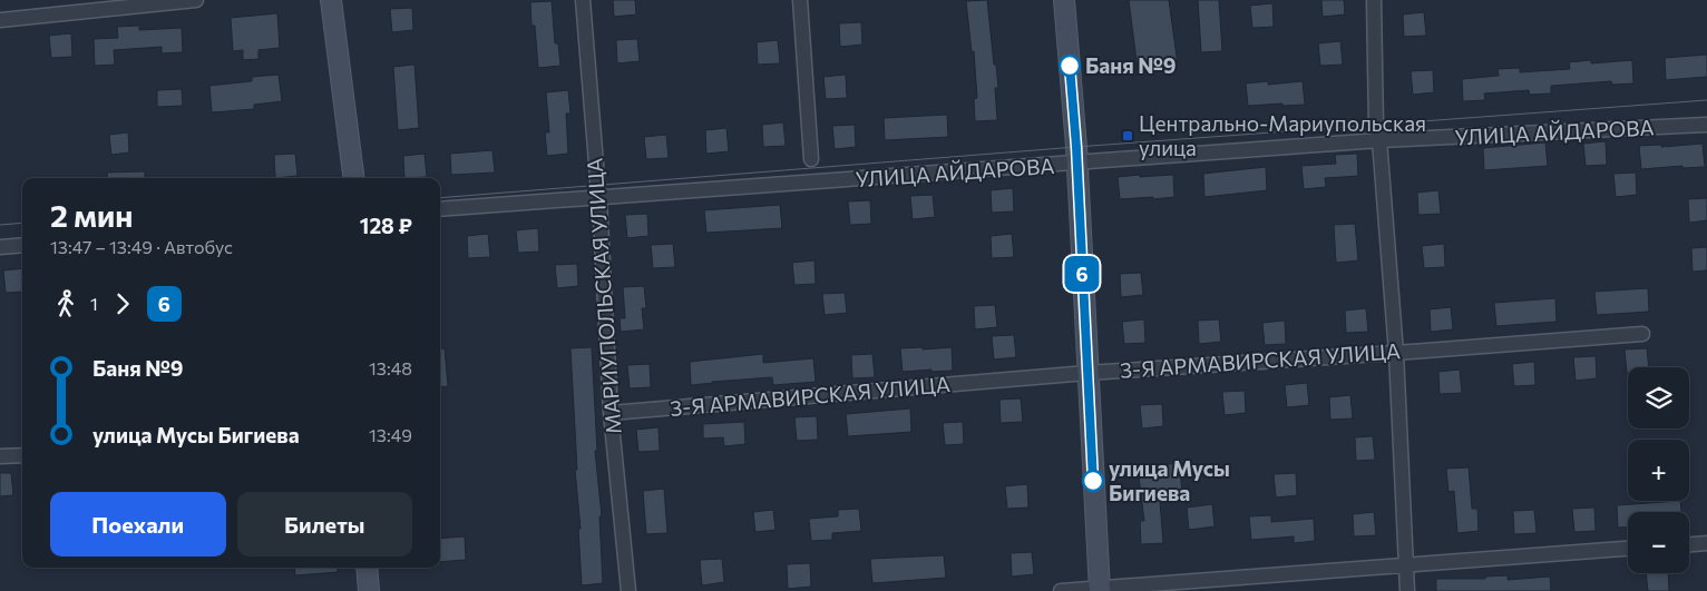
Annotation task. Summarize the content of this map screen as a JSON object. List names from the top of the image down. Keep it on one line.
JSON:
{"streets":{"street":["УЛИЦА АЙДАРОВА","МАРИУПОЛЬСКАЯ УЛИЦА","3-Я АРМАВИРСКАЯ УЛИЦА"]},"crossings":[["УЛИЦА АЙДАРОВА","МАРИУПОЛЬСКАЯ УЛИЦА"],["МАРИУПОЛЬСКАЯ УЛИЦА","3-Я АРМАВИРСКАЯ УЛИЦА"]],"places":{"other":["Баня №9","улица Мусы Бигиева"],"transit":["Центрально-Мариупольская улица"]},"lines":["bus line 6"],"page":{"on_map":"6","heading":["2 мин","13:47 – 13:49 · Автобус","128 ₽"],"legs":["1","6"],"list":[{"name":"Баня №9","value":"13:48"},{"name":"улица Мусы Бигиева","value":"13:49"}],"map_buttons":["+","−"],"buttons":["Поехали","Билеты"]}}
